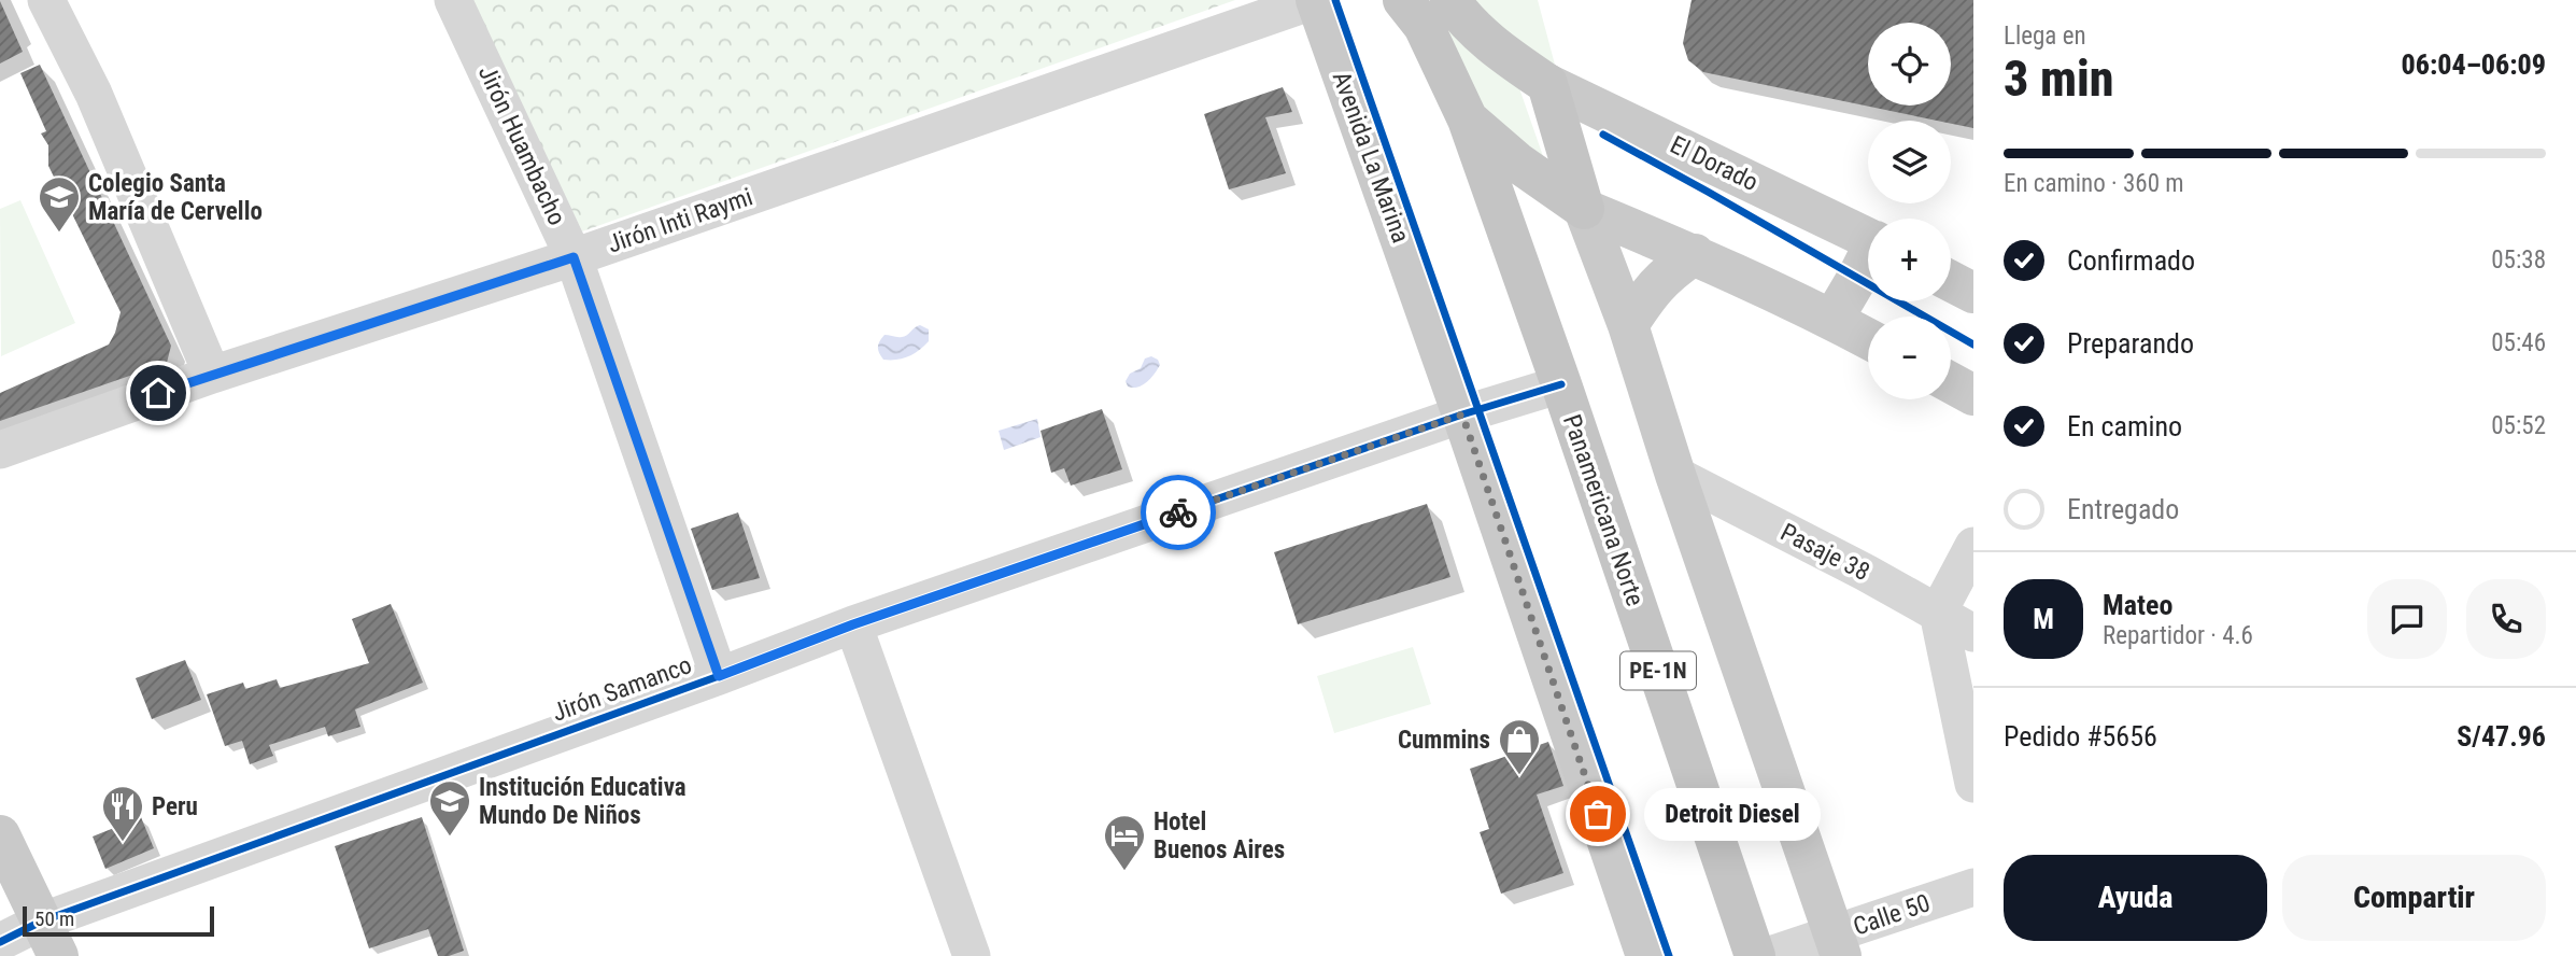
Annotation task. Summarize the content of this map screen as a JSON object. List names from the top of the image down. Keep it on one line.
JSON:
{"streets":{"highway":["Panamericana Norte","PE-1N"],"main road":["Avenida La Marina","El Dorado"],"street":["Jirón Huambacho","Jirón Inti Raymi","Pasaje 38","Jirón Samanco","Calle 50"]},"crossings":[["Jirón Huambacho","Jirón Inti Raymi"],["Jirón Huambacho","Jirón Samanco"],["Avenida La Marina","Jirón Inti Raymi"],["Avenida La Marina","Jirón Samanco"],["Panamericana Norte","Jirón Samanco"]],"places":{"school or university":["Colegio Santa María de Cervello","Institución Educativa Mundo De Niños"],"shop":["Cummins"],"other":["Detroit Diesel"],"restaurant":["Peru"],"hotel":["Hotel Buenos Aires"]},"scale_bar":"50 m","page":{"heading":["3 min","Llega en","06:04–06:09"],"panel":["Mateo","Repartidor · 4.6","Pedido #5656","S/47.96"],"map_buttons":["+","−"],"bar":"En camino · 360 m","list":[["Confirmado","05:38"],["Preparando","05:46"],["En camino","05:52"],"Entregado"],"round":"M","bubble":"Detroit Diesel","buttons":["Ayuda","Compartir"],"scale":"50 m"}}
